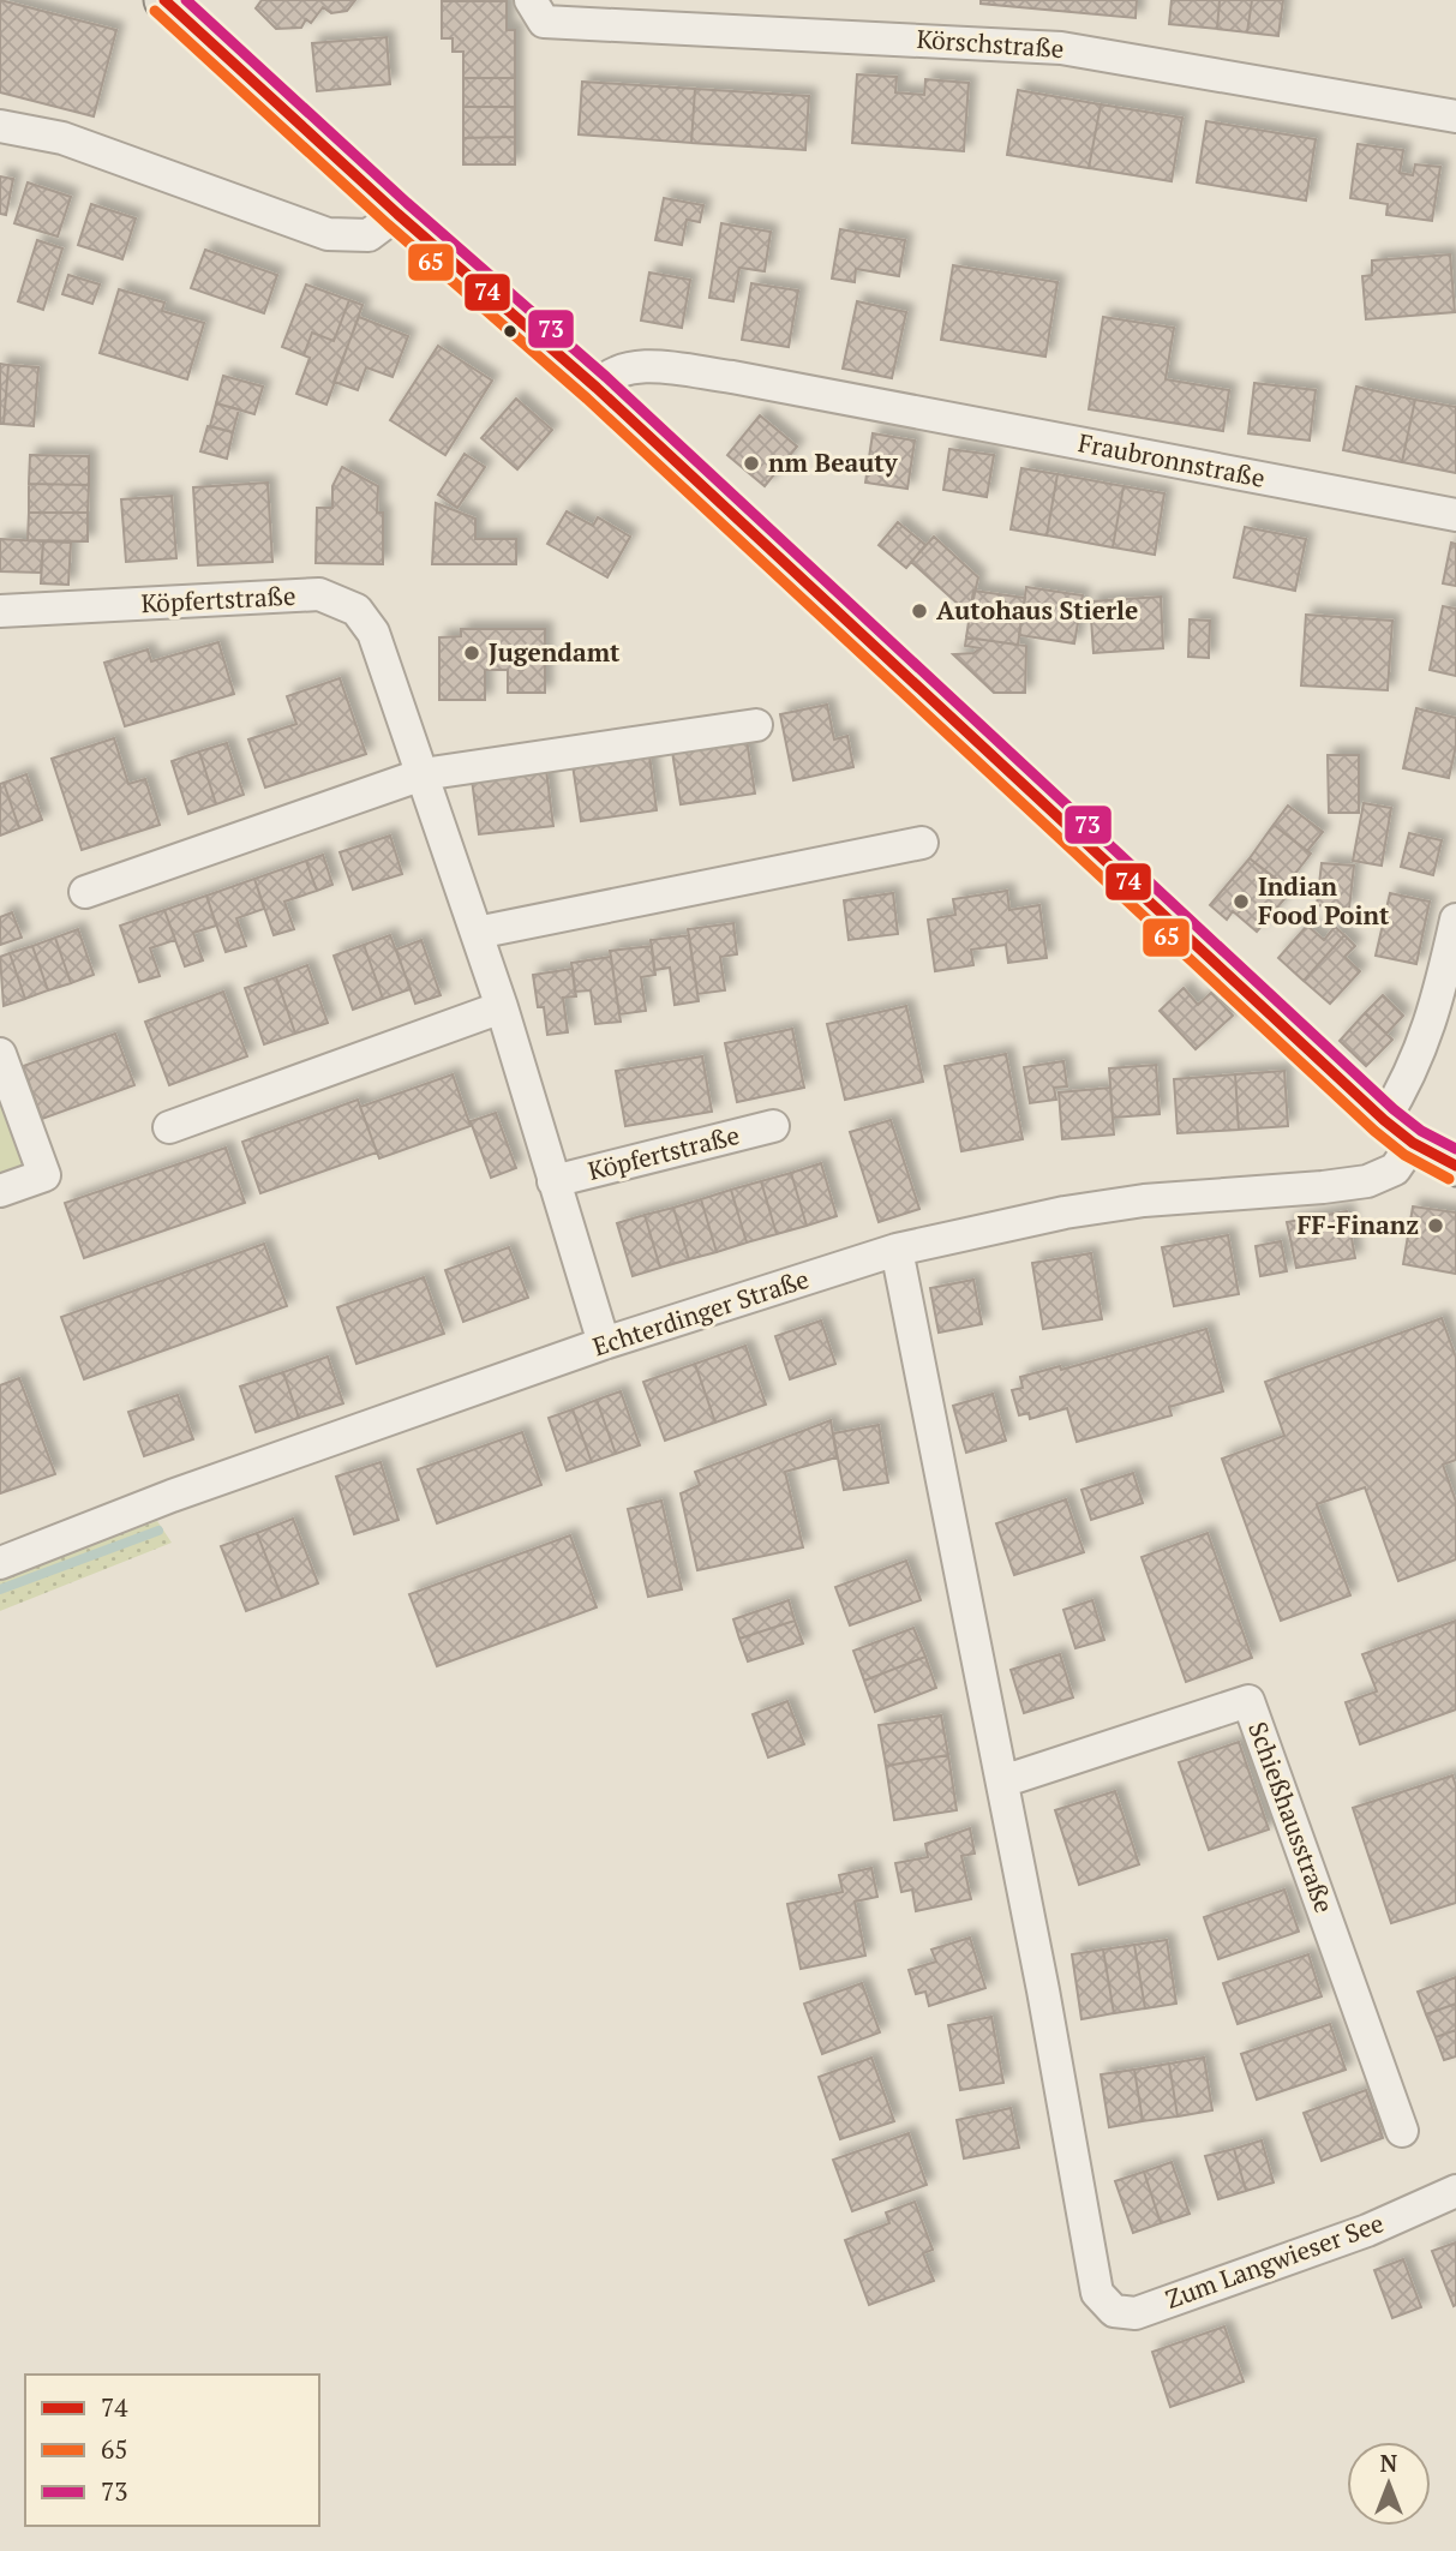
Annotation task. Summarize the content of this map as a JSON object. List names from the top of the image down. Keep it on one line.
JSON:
{"streets":{"street":["Körschstraße","Fraubronnstraße","Köpfertstraße","Echterdinger Straße","Schießhausstraße","Zum Langwieser See"]},"crossings":[["Köpfertstraße","Echterdinger Straße"],["Schießhausstraße","Zum Langwieser See"]],"places":["nm Beauty","Autohaus Stierle","Jugendamt","Indian Food Point","FF-Finanz"],"lines":["transit line 74","transit line 73","transit line 65"],"legend":["74","65","73"],"north":"top"}
